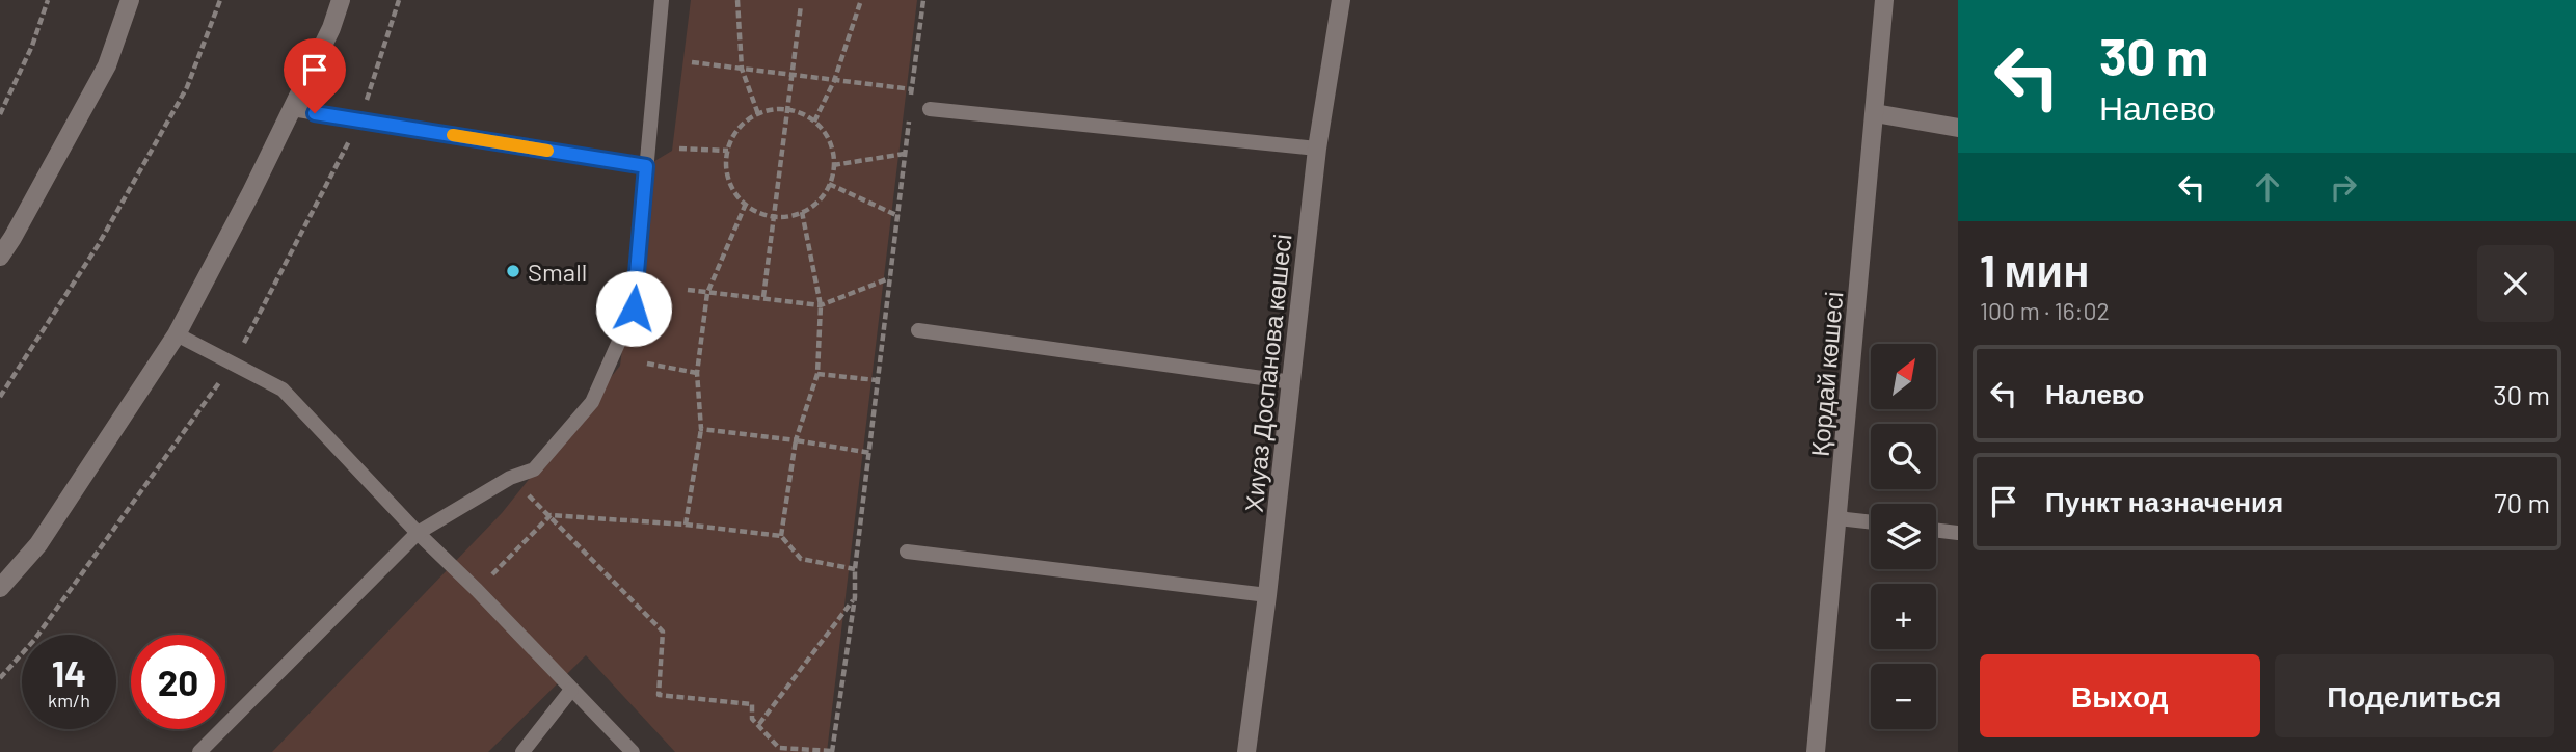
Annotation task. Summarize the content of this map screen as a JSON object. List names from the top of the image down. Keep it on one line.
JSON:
{"streets":{"street":["Хиуаз Доспанова көшесі","Қордай көшесі"]},"places":["Small"],"north":"top right","page":{"turn":["30 m","Налево"],"heading":["1 мин","100 m · 16:02"],"map_buttons":["+","−"],"list":[{"name":"Налево","value":"30 m"},{"name":"Пункт назначения","value":"70 m"}],"speed":"14 km/h","limit":"20","buttons":["Выход","Поделиться"]}}
